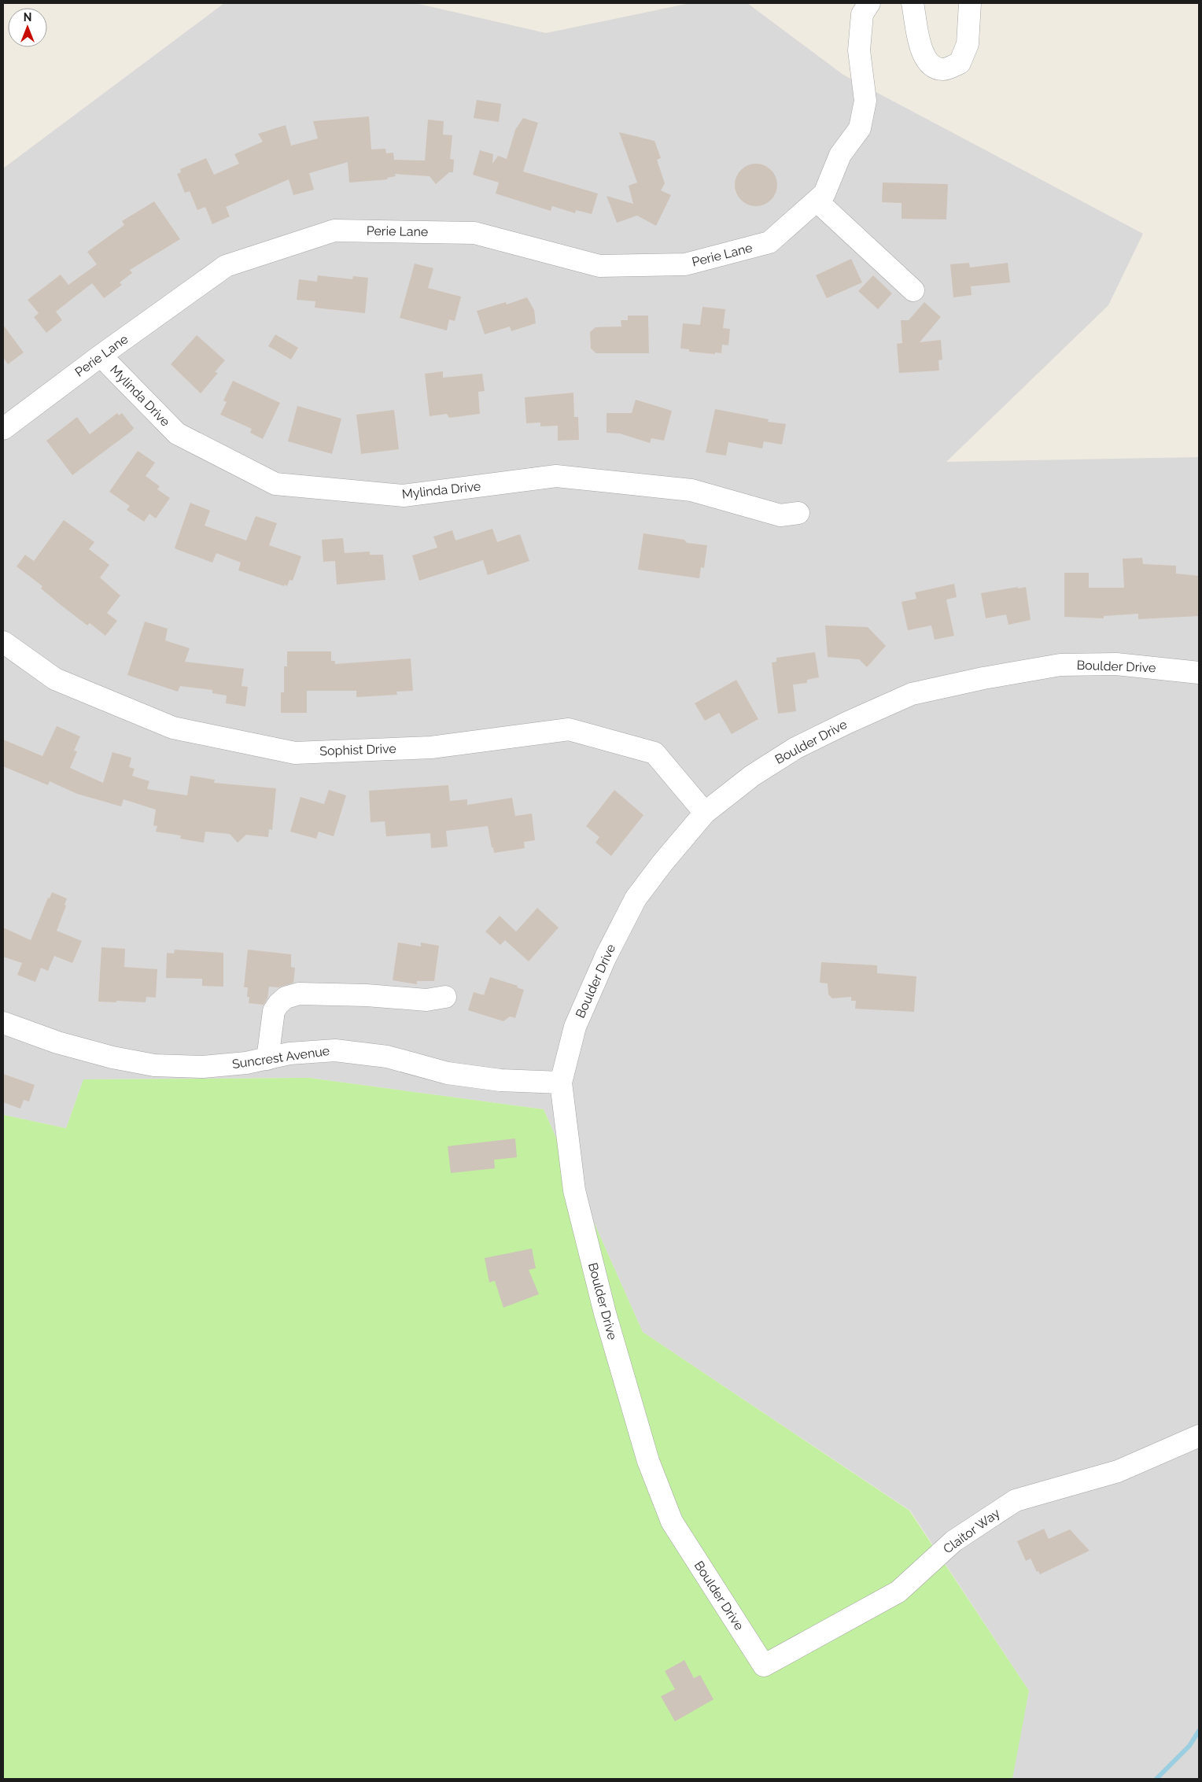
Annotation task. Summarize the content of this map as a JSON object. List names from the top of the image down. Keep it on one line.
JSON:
{"streets":{"street":["Perie Lane","Mylinda Drive","Boulder Drive","Sophist Drive","Suncrest Avenue","Claitor Way"]},"crossings":[["Perie Lane","Mylinda Drive"],["Boulder Drive","Sophist Drive"],["Boulder Drive","Suncrest Avenue"],["Boulder Drive","Claitor Way"]],"north":"top"}
